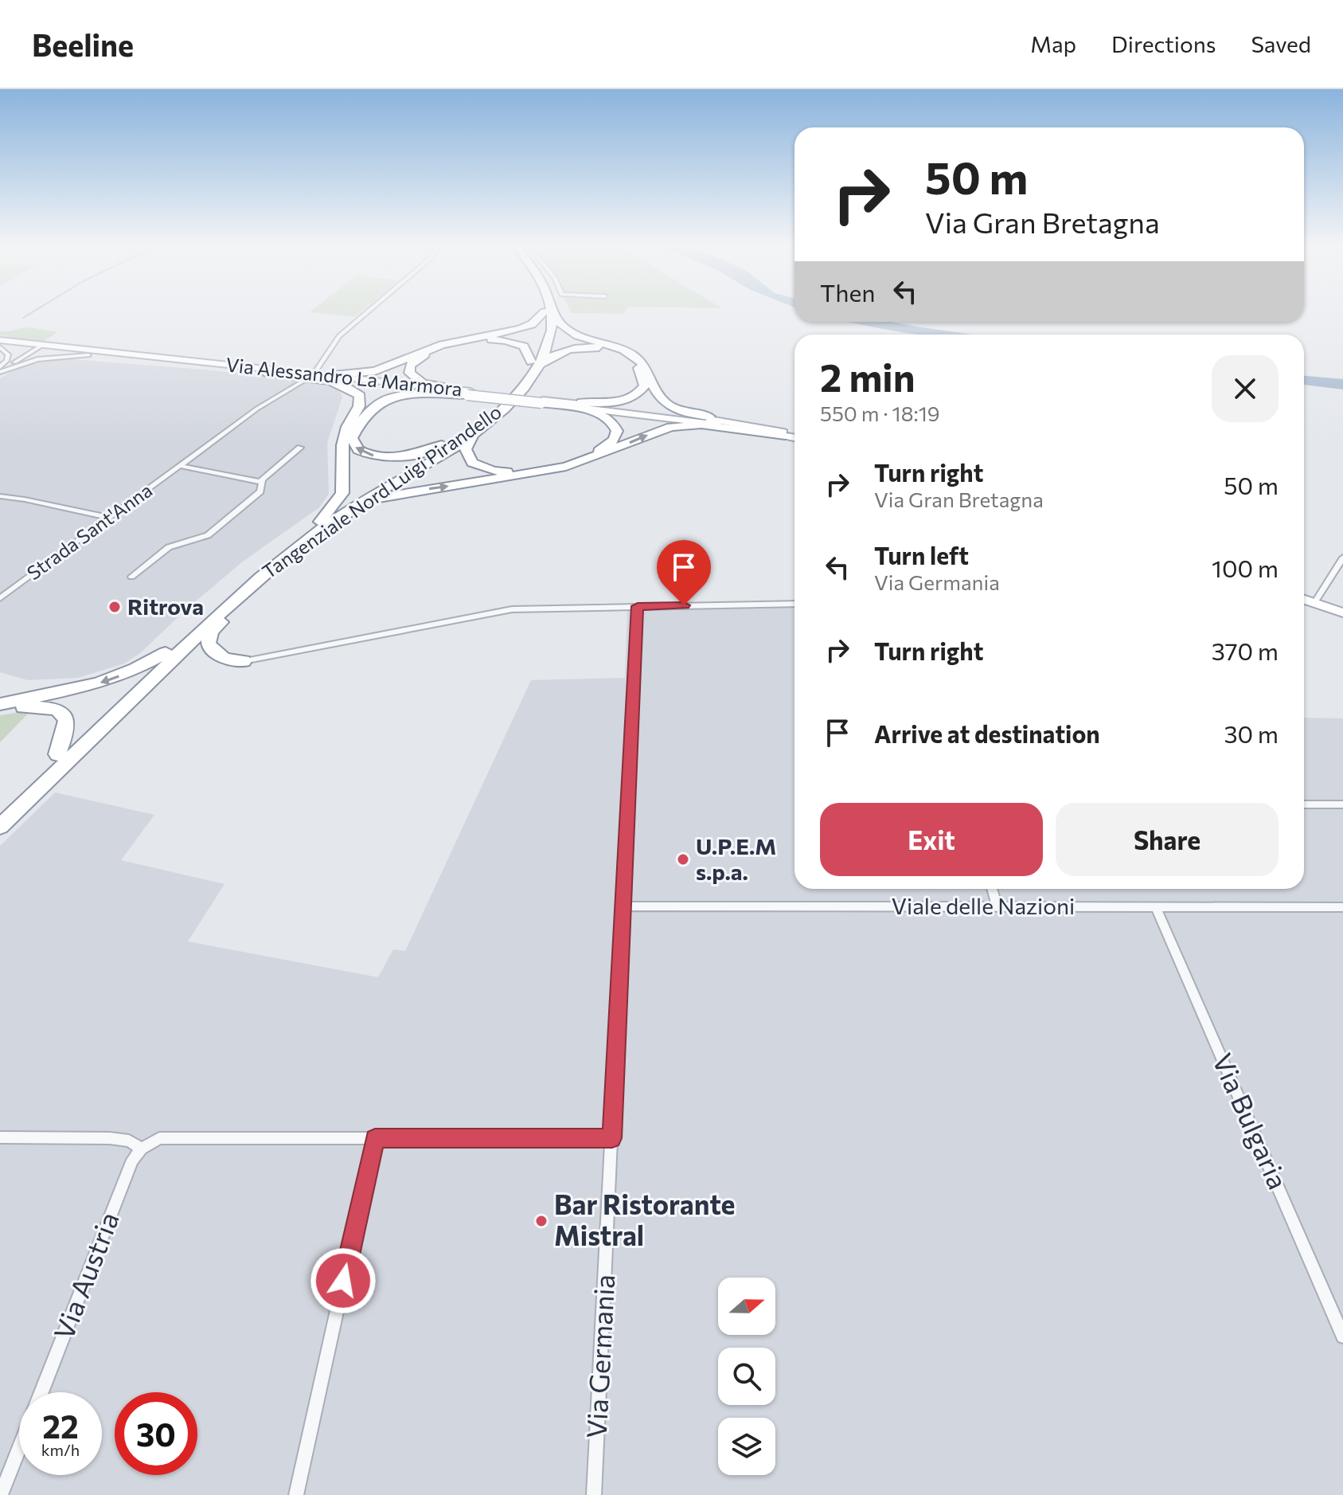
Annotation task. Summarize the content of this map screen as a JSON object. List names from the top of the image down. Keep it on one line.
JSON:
{"streets":{"highway":["Tangenziale Nord Luigi Pirandello"],"main road":["Via Alessandro La Marmora"],"street":["Strada Sant'Anna","Viale delle Nazioni","Via Bulgaria","Via Austria","Via Germania"]},"crossings":[["Viale delle Nazioni","Via Bulgaria"],["Viale delle Nazioni","Via Germania"]],"places":["Ritrova","U.P.E.M s.p.a.","Bar Ristorante Mistral"],"north":"right","page":{"header":"Beeline","nav":["Map","Directions","Saved"],"turn":["50 m","Via Gran Bretagna"],"then":"Then","heading":["2 min","550 m · 18:19"],"list":[{"name":"Turn right","note":"Via Gran Bretagna","value":"50 m"},{"name":"Turn left","note":"Via Germania","value":"100 m"},{"name":"Turn right","value":"370 m"},{"name":"Arrive at destination","value":"30 m"}],"buttons":["Exit","Share"],"speed":"22 km/h","limit":"30"}}
